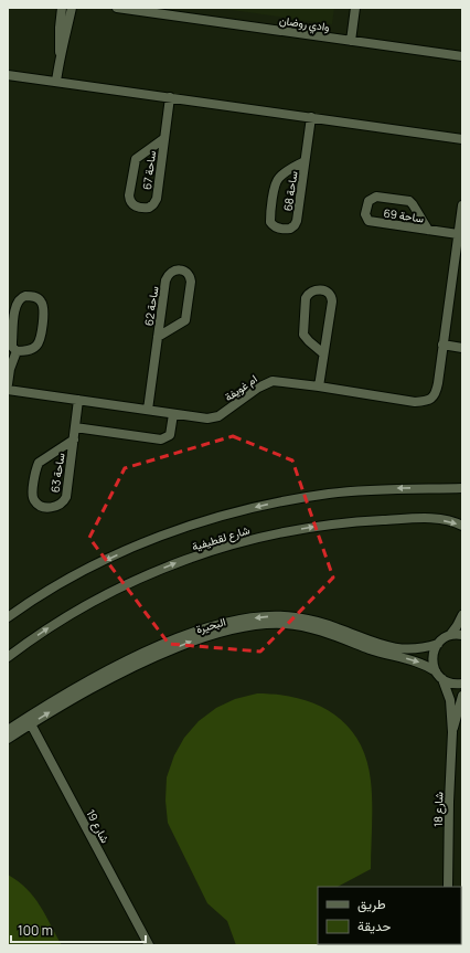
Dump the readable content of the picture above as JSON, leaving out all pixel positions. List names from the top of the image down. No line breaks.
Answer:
{"streets":{"street":["وادي روضان","ساحة 67","ساحة 68","ساحة 69","ساحة 62","ام غويفة","ساحة 63","شارع لقطيفية","البحيرة","شارع 18","شارع 19"]},"crossings":[["ساحة 69","ام غويفة"],["ساحة 62","ام غويفة"],["ام غويفة","ساحة 63"],["البحيرة","شارع 19"]],"legend":["طريق","حديقة"],"scale_bar":"100 m"}
